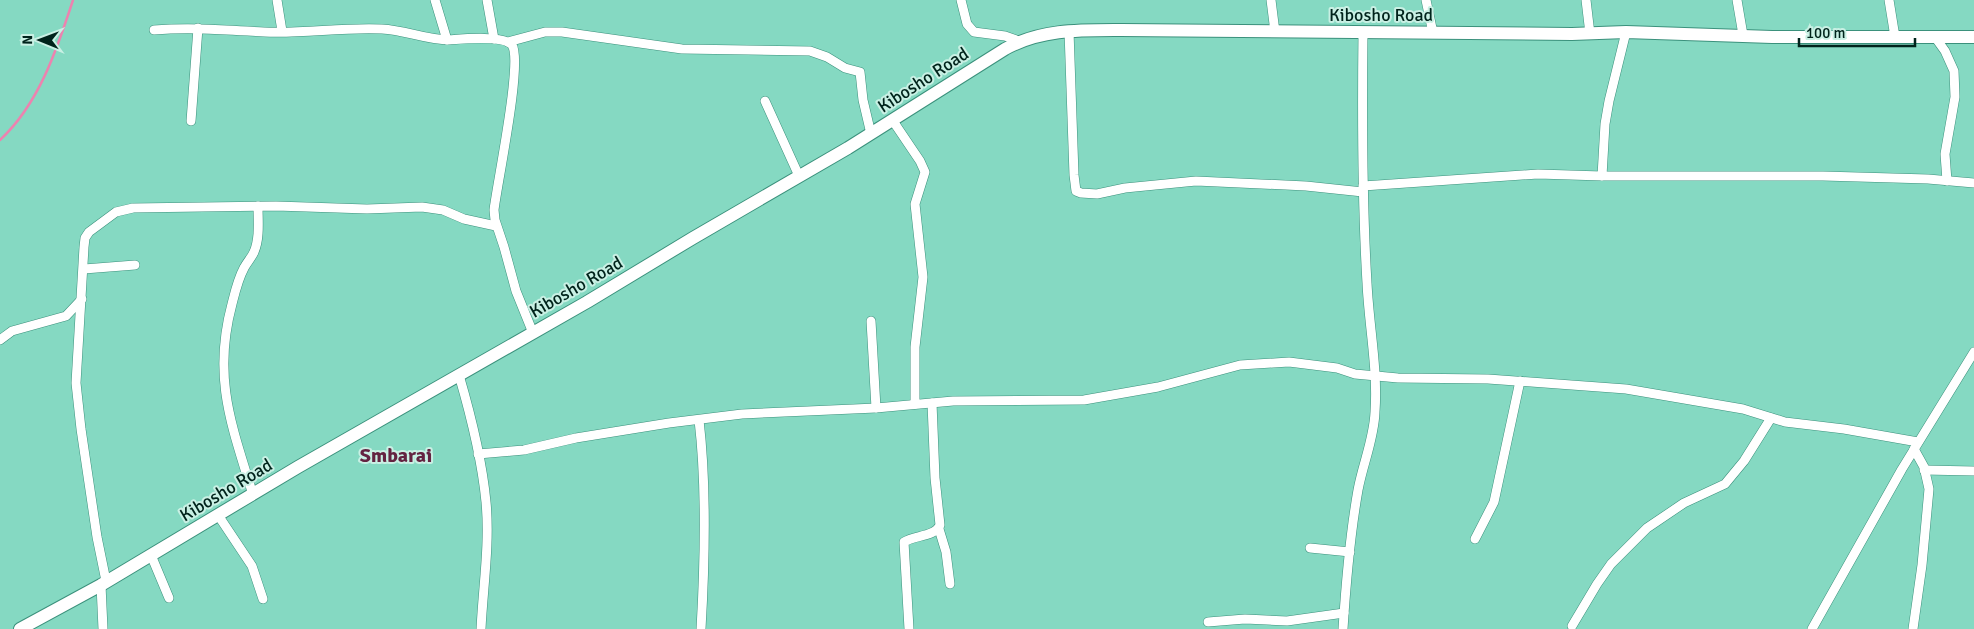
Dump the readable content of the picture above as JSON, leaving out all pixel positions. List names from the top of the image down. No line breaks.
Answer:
{"streets":{"street":["Kibosho Road"]},"districts":["Smbarai"],"scale_bar":"100 m","north":"left"}
